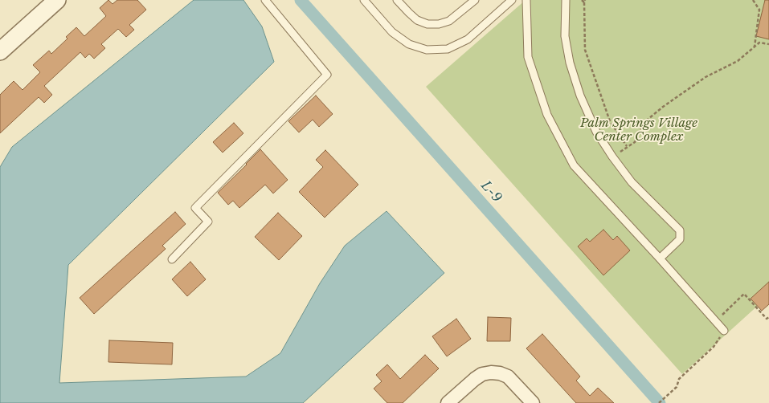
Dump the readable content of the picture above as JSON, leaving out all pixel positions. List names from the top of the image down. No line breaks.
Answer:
{"water":["L-9"],"parks":["Palm Springs Village Center Complex"]}
